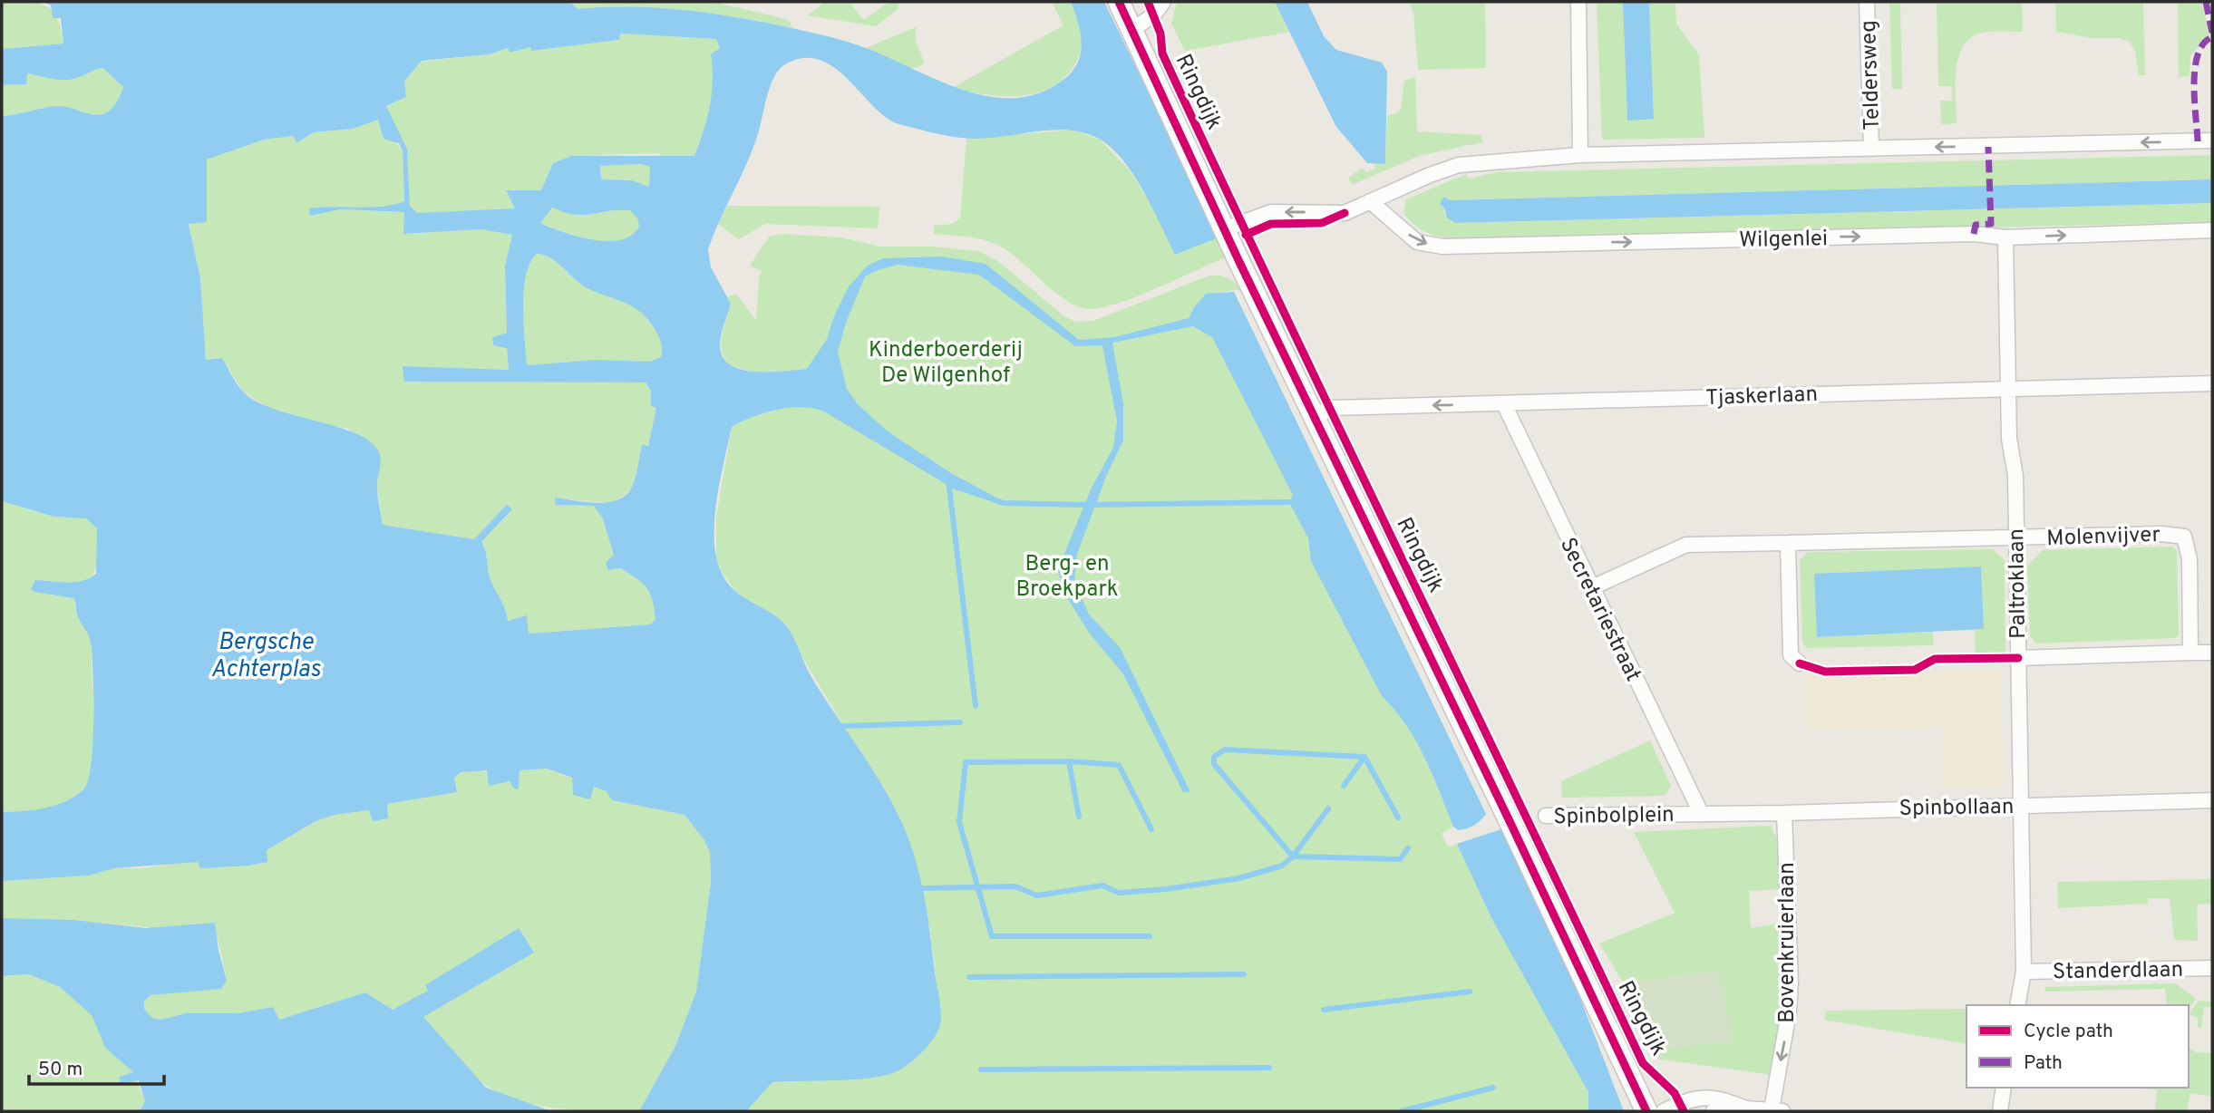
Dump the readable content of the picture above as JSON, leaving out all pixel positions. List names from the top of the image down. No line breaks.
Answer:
{"streets":{"street":["Teldersweg","Ringdijk","Wilgenlei","Tjaskerlaan","Molenvijver","Paltroklaan","Secretariestraat","Spinbollaan","Spinbolplein","Bovenkruierlaan","Standerdlaan"]},"crossings":[["Ringdijk","Tjaskerlaan"],["Wilgenlei","Paltroklaan"],["Tjaskerlaan","Paltroklaan"],["Tjaskerlaan","Secretariestraat"],["Molenvijver","Paltroklaan"],["Molenvijver","Secretariestraat"],["Paltroklaan","Spinbollaan"],["Paltroklaan","Standerdlaan"],["Secretariestraat","Spinbollaan"],["Secretariestraat","Spinbolplein"],["Spinbollaan","Spinbolplein"],["Spinbollaan","Bovenkruierlaan"]],"one_way":["Bovenkruierlaan"],"water":["Bergsche Achterplas"],"parks":["Kinderboerderij De Wilgenhof","Berg- en Broekpark"],"legend":["Cycle path","Path"],"scale_bar":"50 m"}
